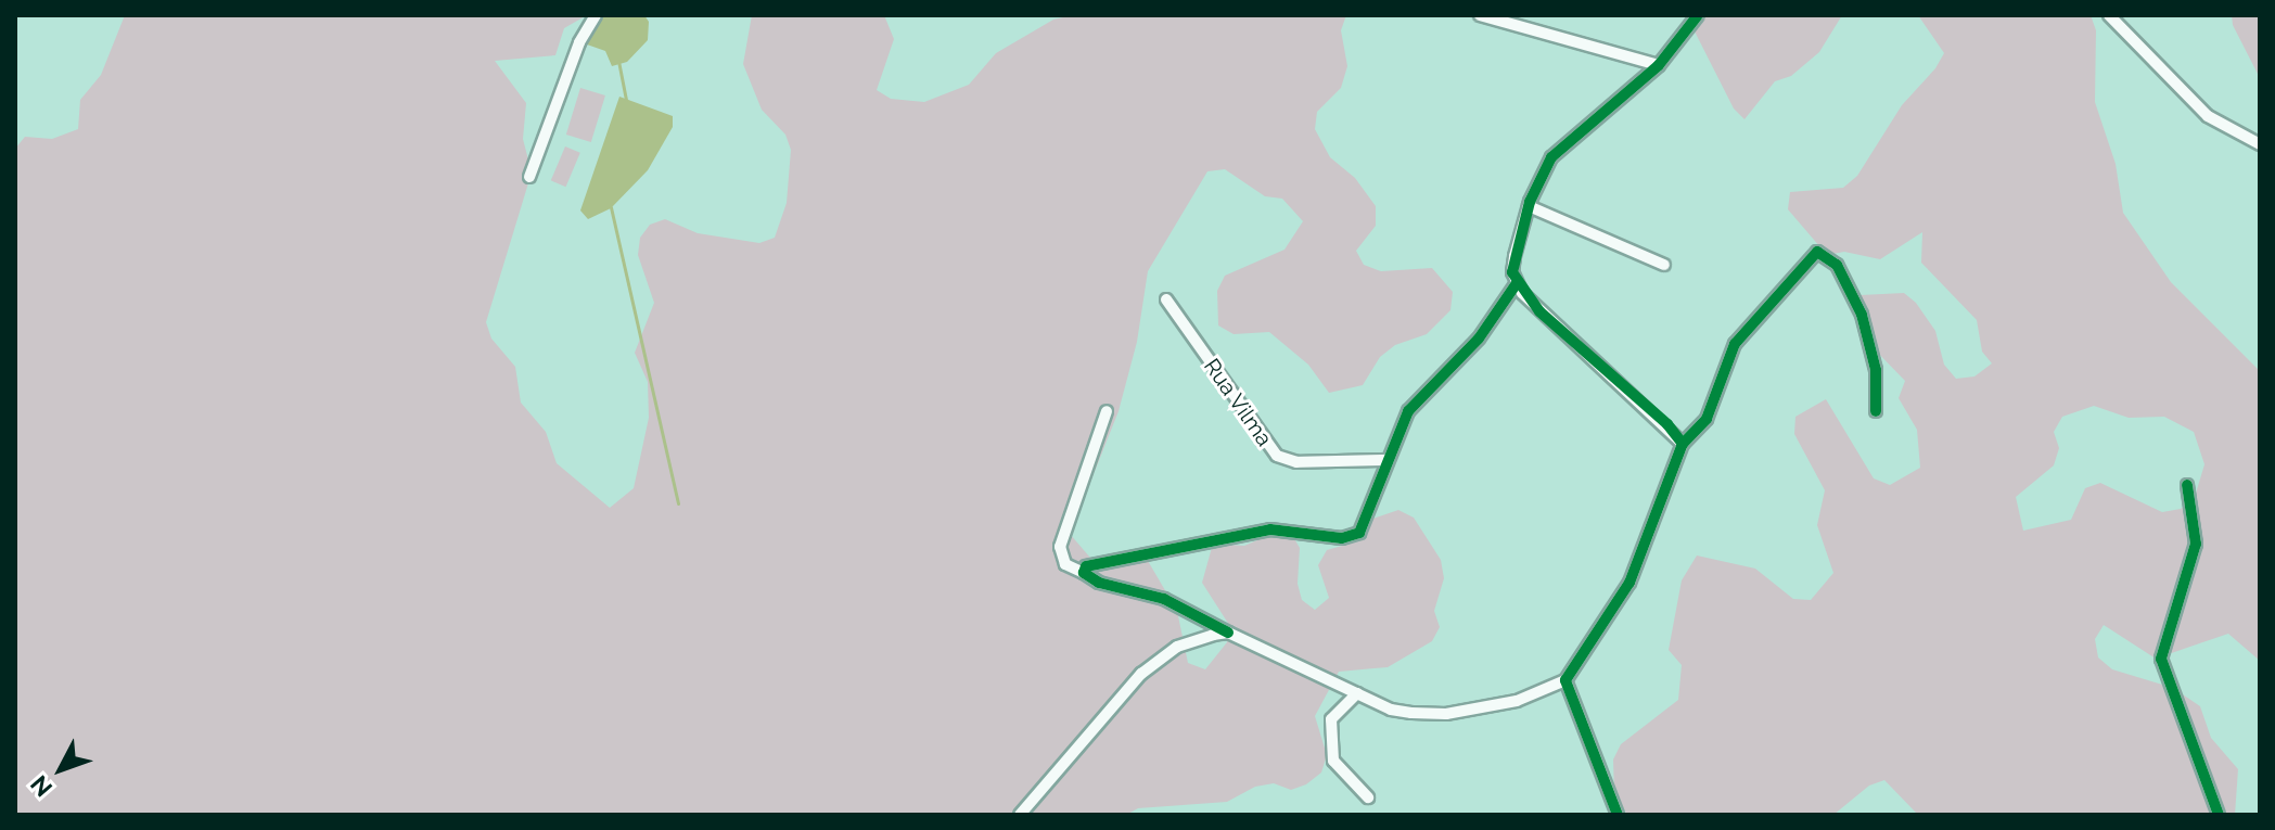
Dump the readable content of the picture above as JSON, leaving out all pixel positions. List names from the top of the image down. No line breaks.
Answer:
{"streets":{"street":["Rua Vilma"]},"north":"bottom left"}
